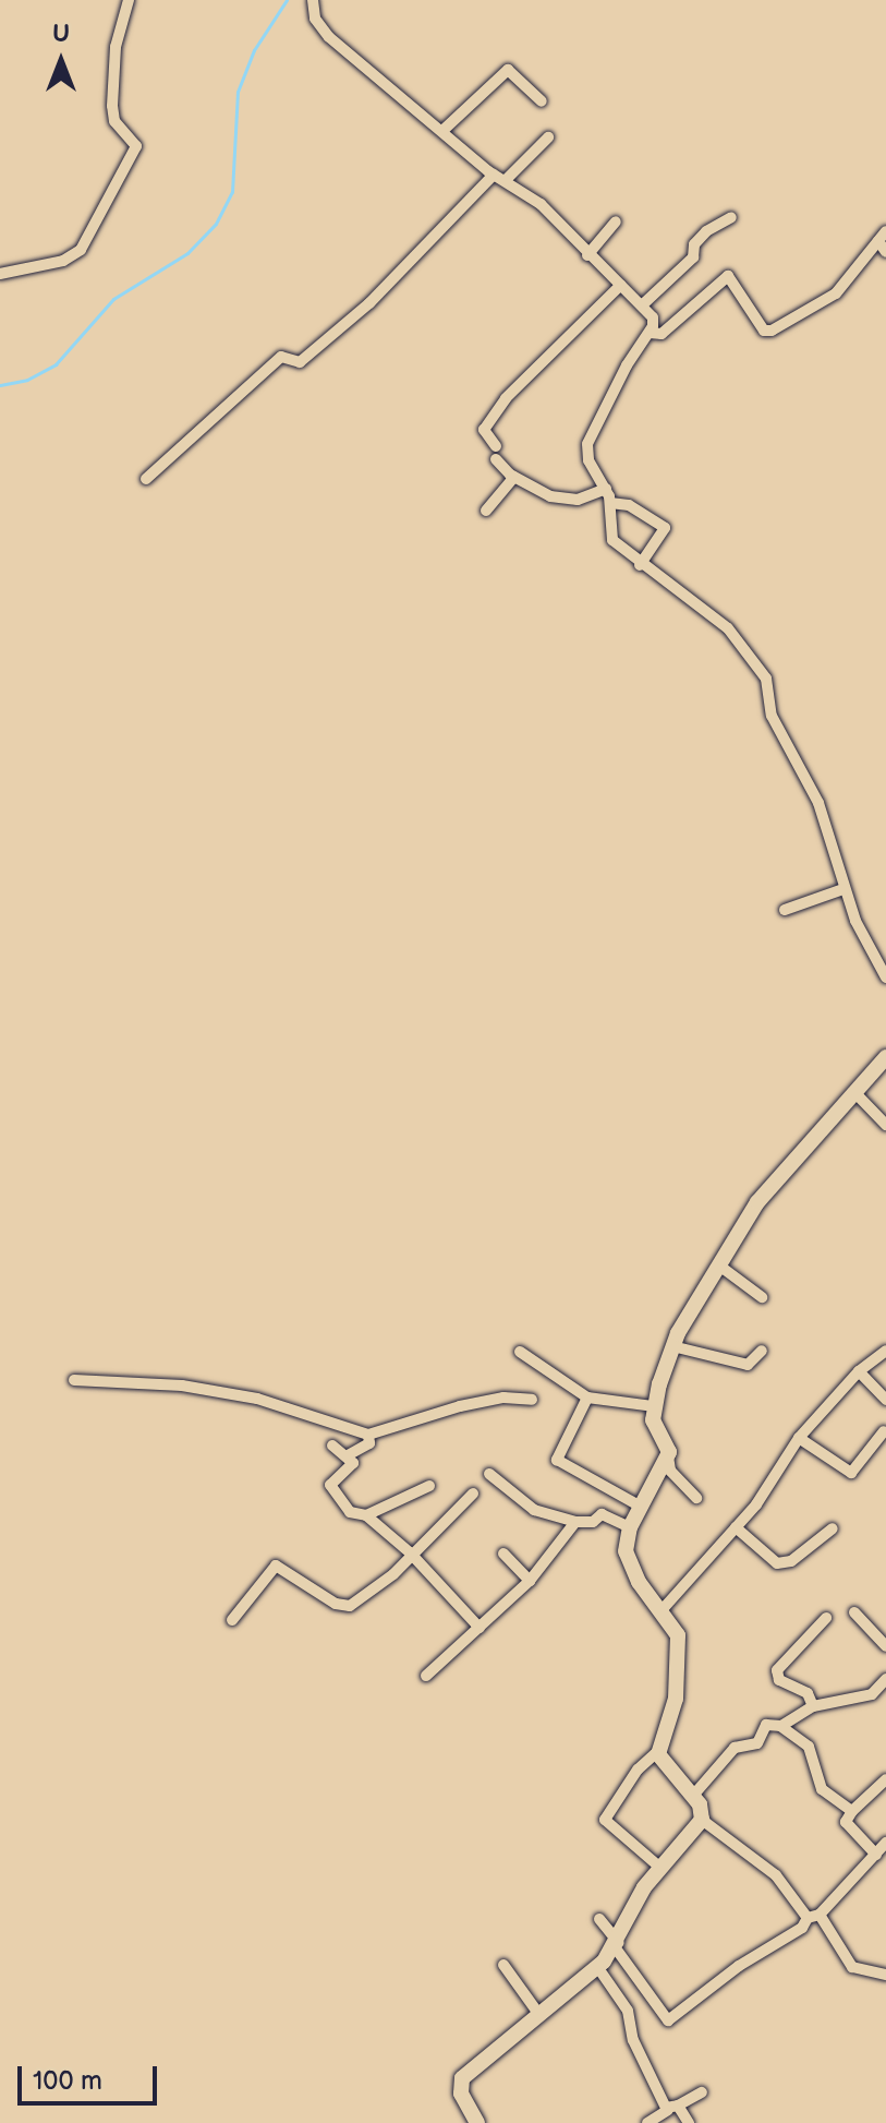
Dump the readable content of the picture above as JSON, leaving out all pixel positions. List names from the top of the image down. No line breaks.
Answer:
{"scale_bar":"100 m","north":"top"}
